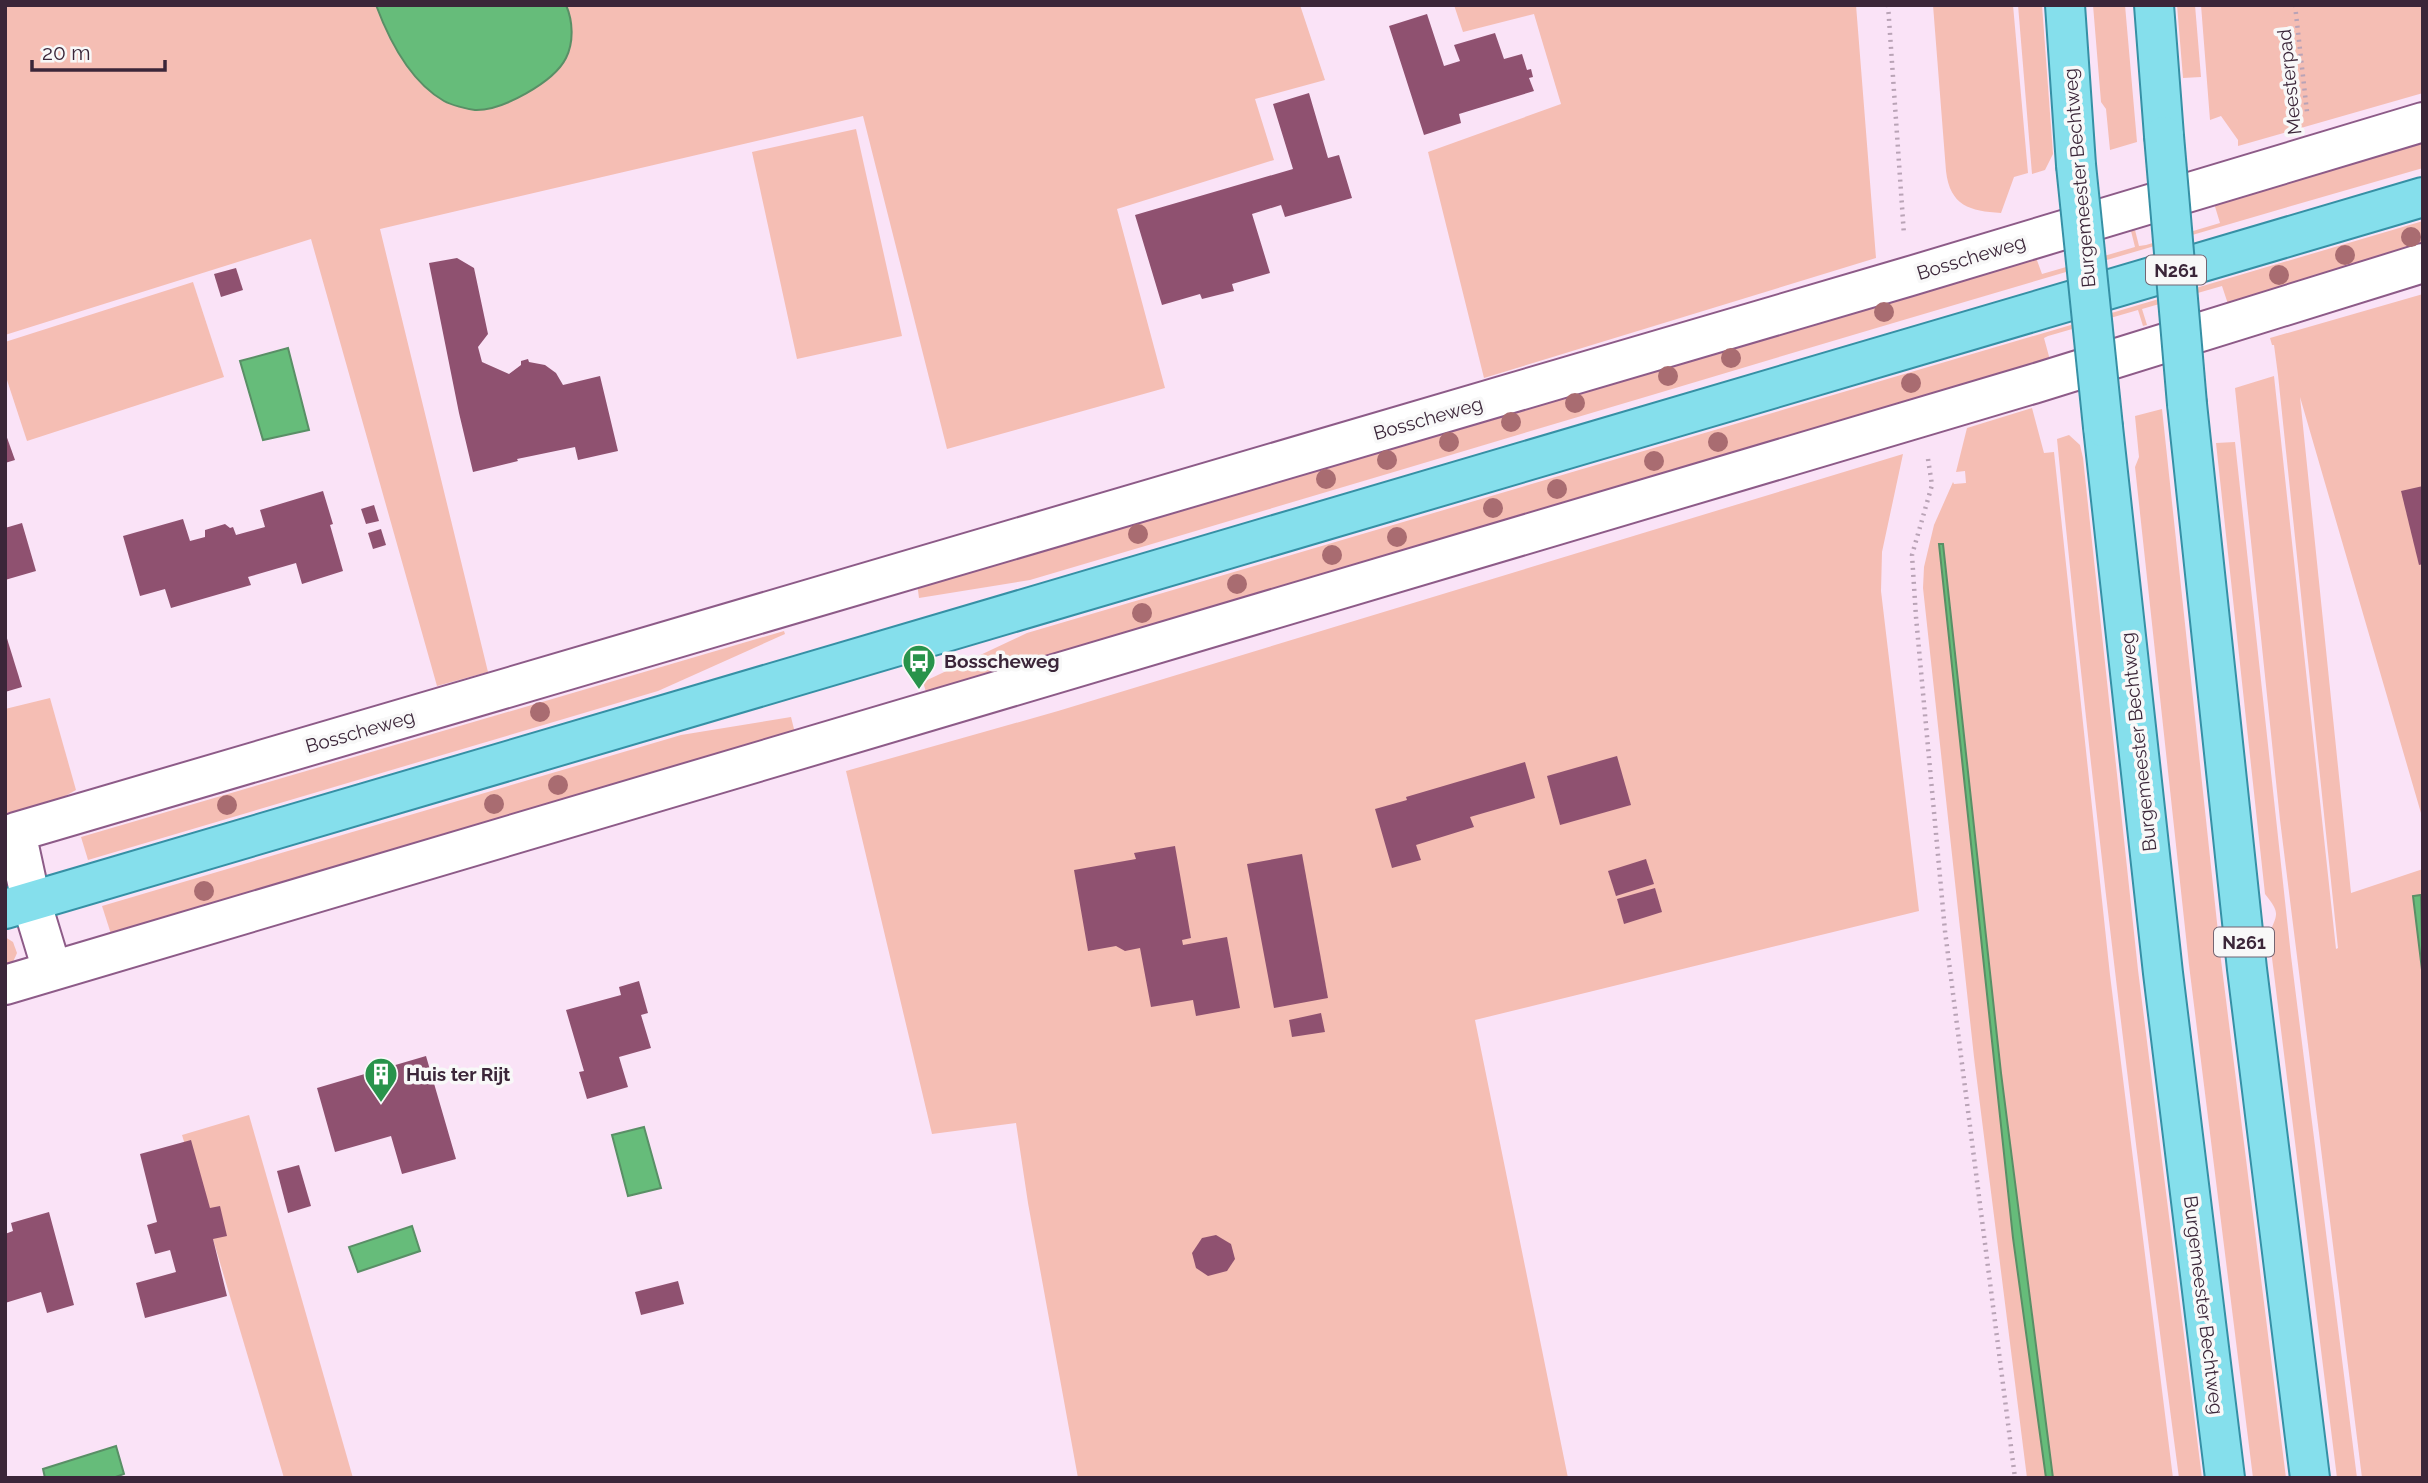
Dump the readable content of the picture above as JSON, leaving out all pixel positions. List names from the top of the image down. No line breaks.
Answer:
{"streets":{"main road":["Burgemeester Bechtweg","N261"],"street":["Bosscheweg"],"path":["Meesterpad"]},"crossings":[["Meesterpad","Bosscheweg"]],"places":{"bus stop":["Bosscheweg"],"building":["Huis ter Rijt"]},"scale_bar":"20 m"}
